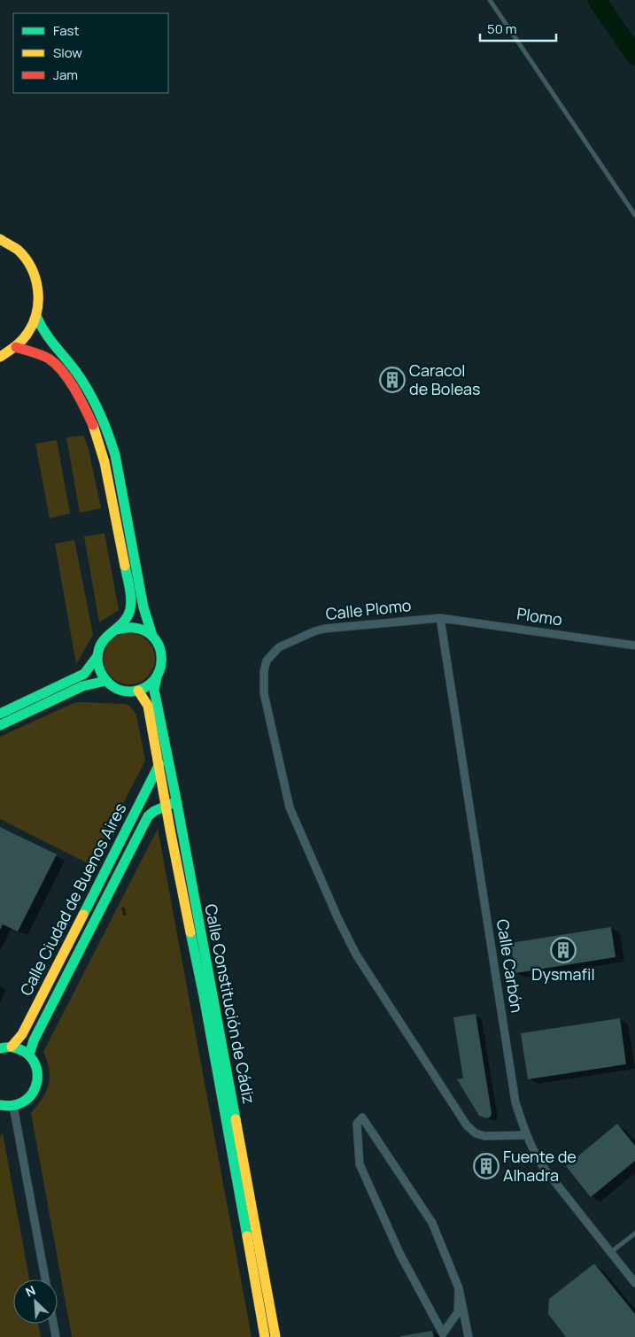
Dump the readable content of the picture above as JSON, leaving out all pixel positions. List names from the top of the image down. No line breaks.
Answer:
{"streets":{"street":["Calle Plomo","Plomo","Calle Ciudad de Buenos Aires","Calle Carbón","Calle Constitución de Cádiz"]},"crossings":[["Calle Plomo","Plomo"],["Calle Plomo","Calle Carbón"],["Plomo","Calle Carbón"],["Calle Ciudad de Buenos Aires","Calle Constitución de Cádiz"]],"places":{"building":["Caracol de Boleas","Dysmafil","Fuente de Alhadra"]},"legend":["Fast","Slow","Jam"],"scale_bar":"50 m","north":"top left"}
